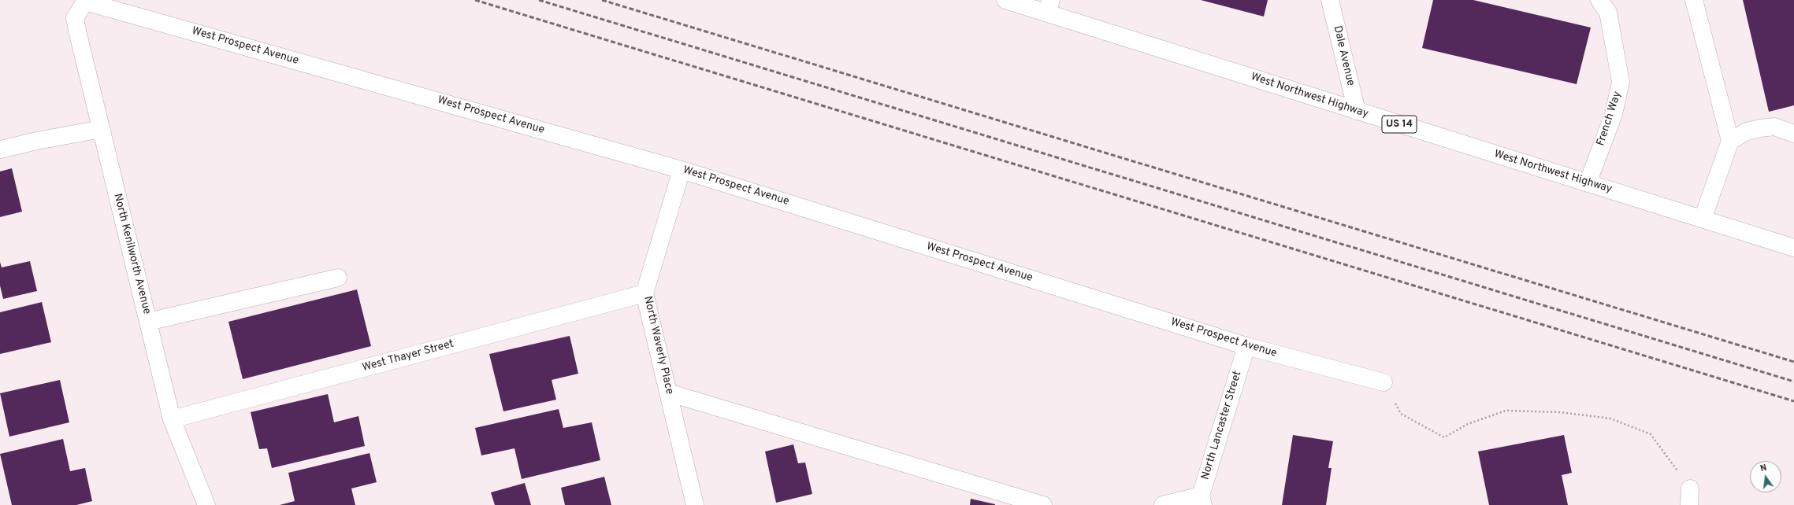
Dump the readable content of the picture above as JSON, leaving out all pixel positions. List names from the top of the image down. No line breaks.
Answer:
{"streets":{"street":["West Prospect Avenue","Dale Avenue","West Northwest Highway","French Way","US 14","North Kenilworth Avenue","North Waverly Place","West Thayer Street","North Lancaster Street"]},"crossings":[["West Prospect Avenue","North Kenilworth Avenue"],["West Prospect Avenue","North Waverly Place"],["West Prospect Avenue","North Lancaster Street"],["Dale Avenue","West Northwest Highway"],["West Northwest Highway","French Way"],["North Kenilworth Avenue","West Thayer Street"],["North Waverly Place","West Thayer Street"]],"north":"top"}
